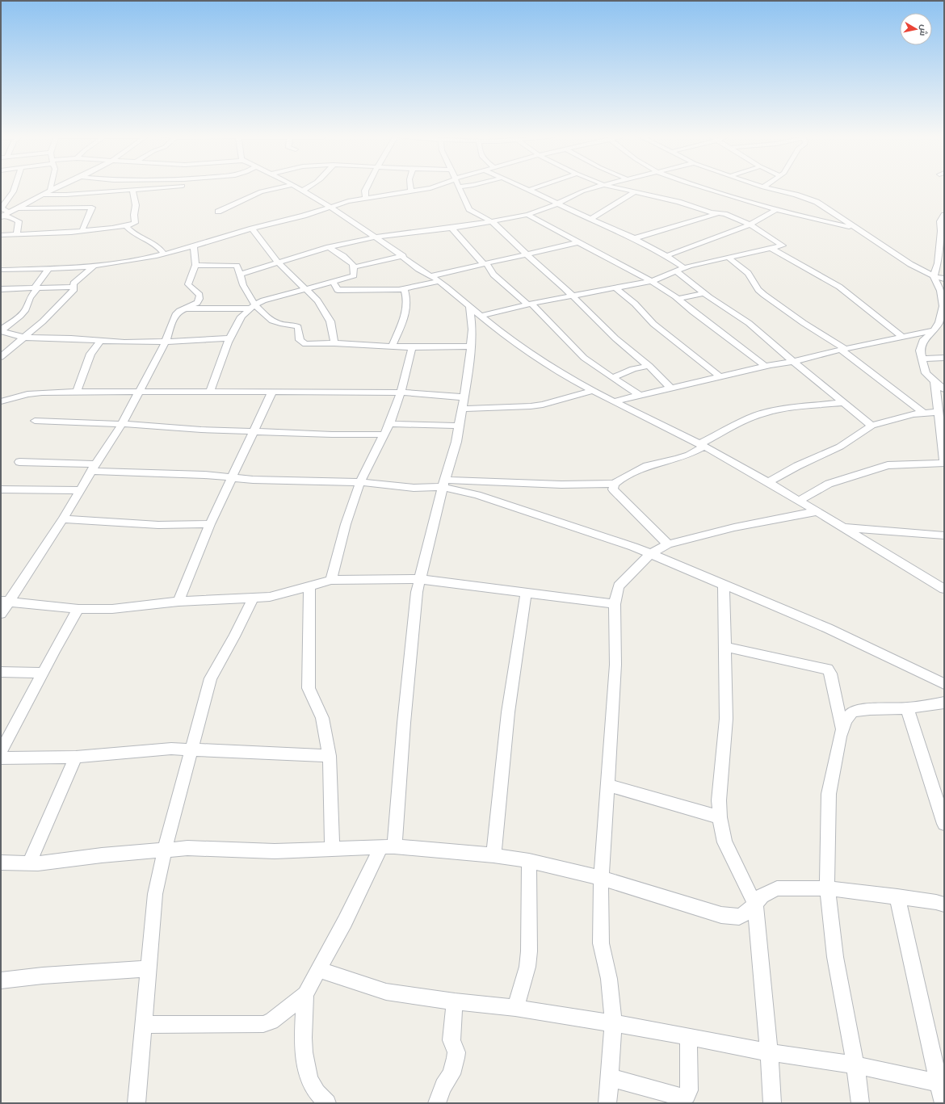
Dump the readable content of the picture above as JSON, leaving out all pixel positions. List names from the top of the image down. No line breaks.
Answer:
{"north":"right"}
